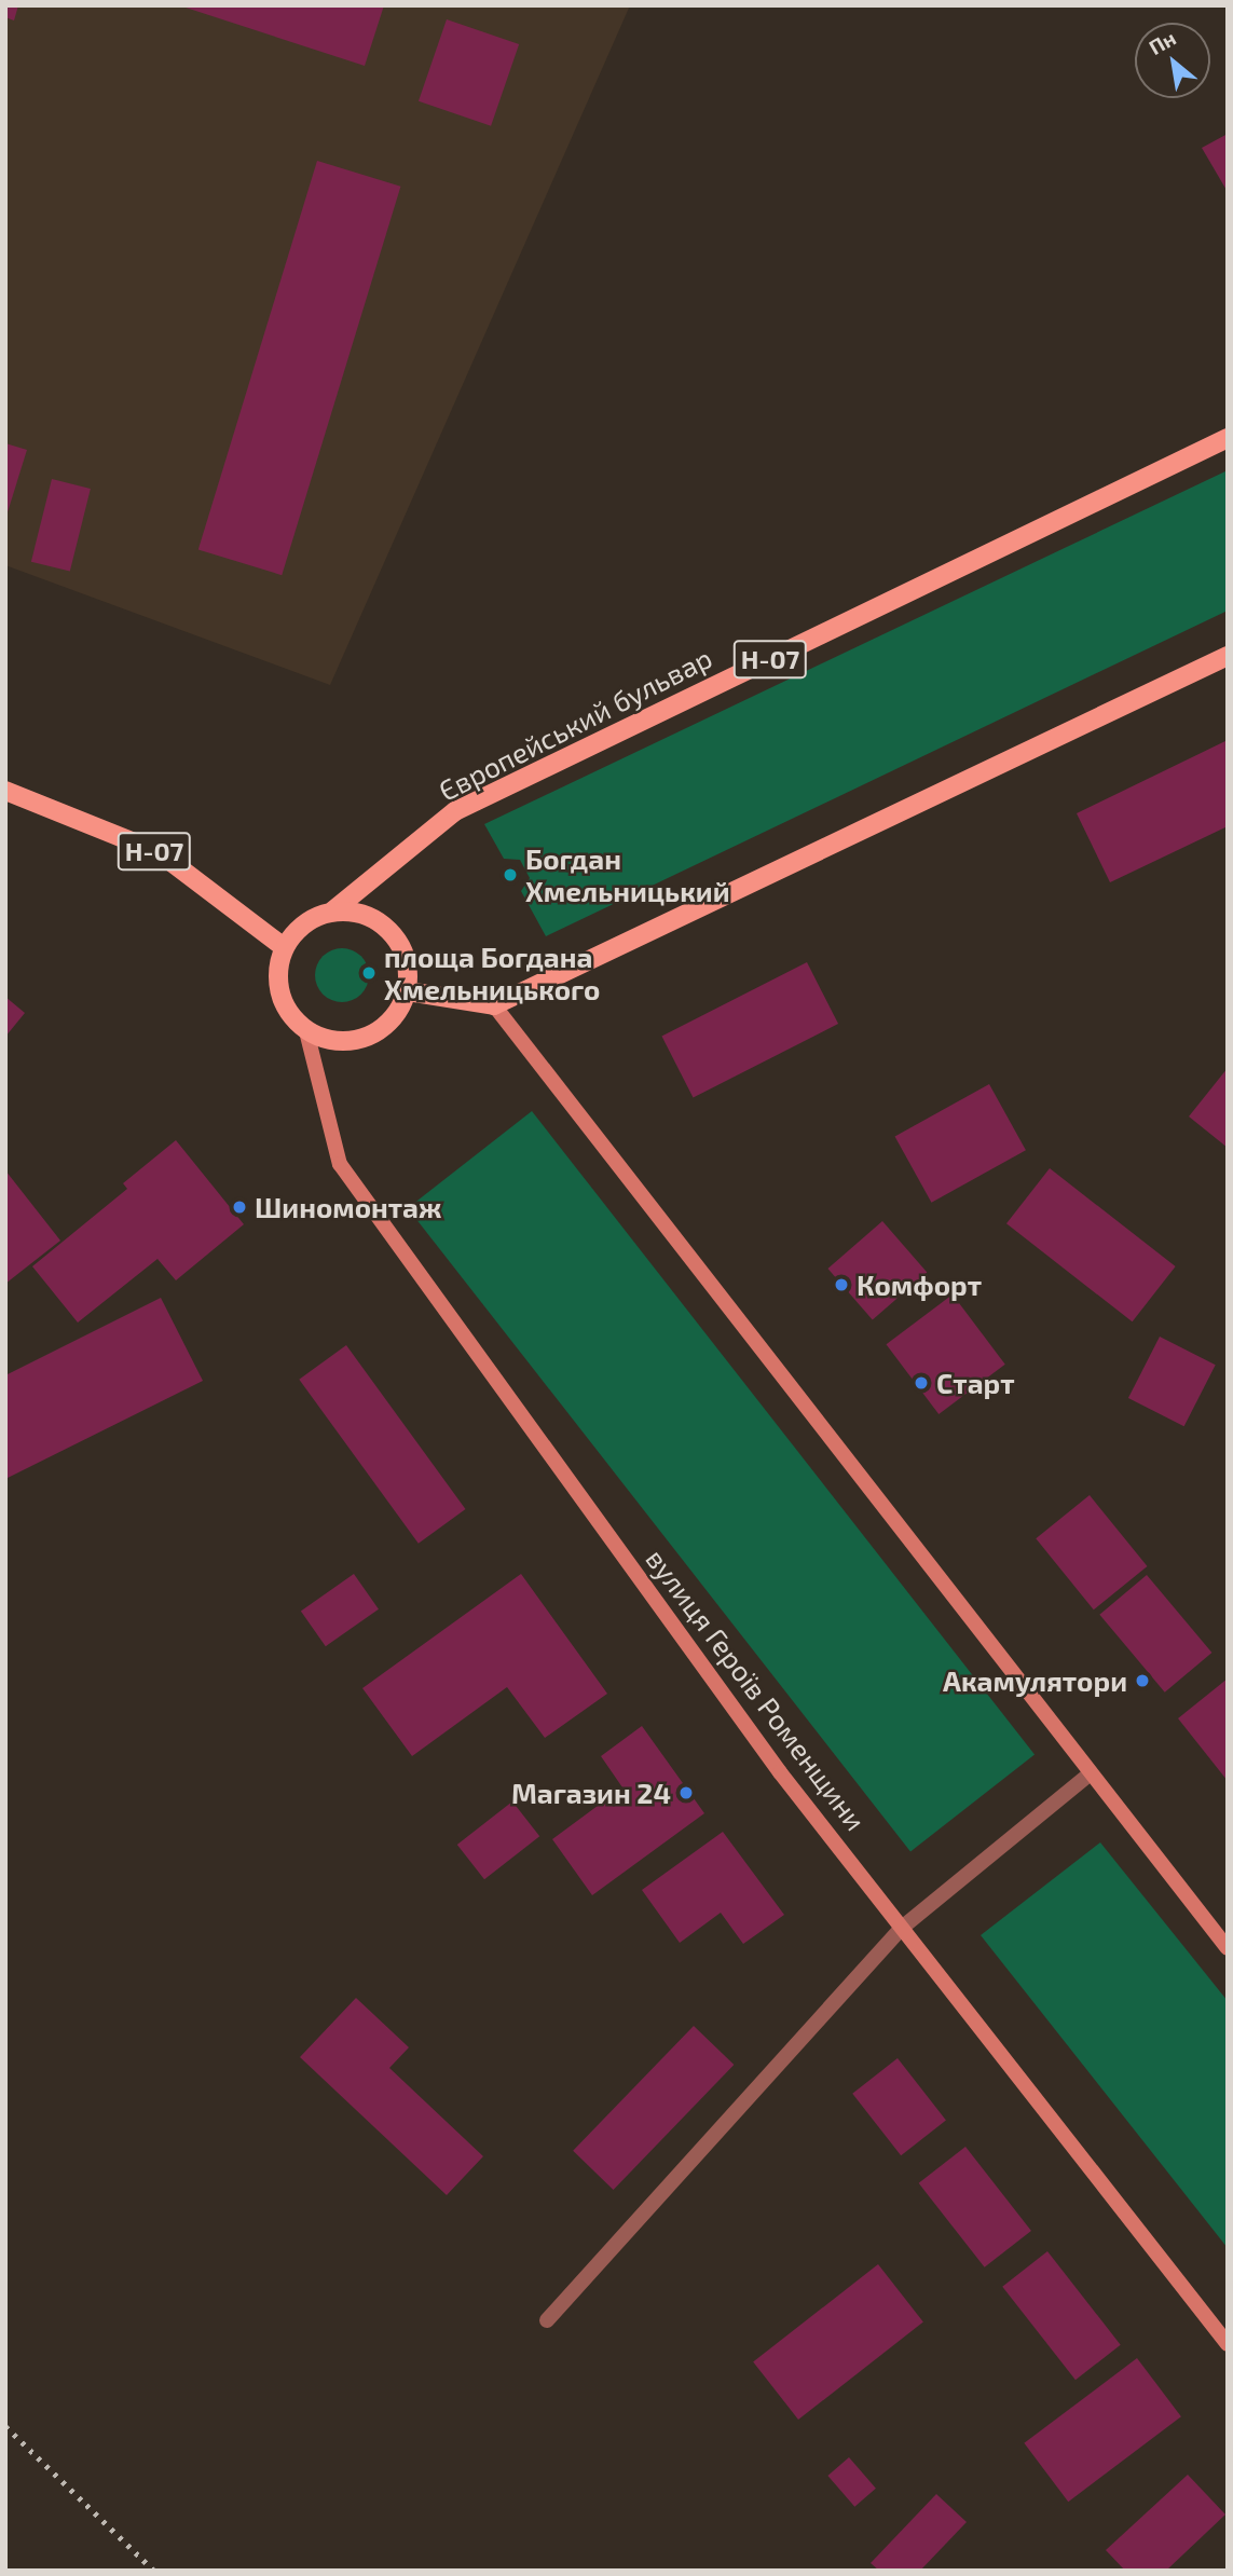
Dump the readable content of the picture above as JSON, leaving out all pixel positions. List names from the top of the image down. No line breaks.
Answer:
{"streets":{"main road":["Н-07","Європейський бульвар"],"street":["вулиця Героїв Роменщини"]},"crossings":[["Н-07","Європейський бульвар"],["Н-07","вулиця Героїв Роменщини"],["Європейський бульвар","вулиця Героїв Роменщини"]],"places":["Богдан Хмельницький","площа Богдана Хмельницького","Шиномонтаж","Комфорт","Старт","Акамулятори","Магазин 24"],"north":"top left"}
